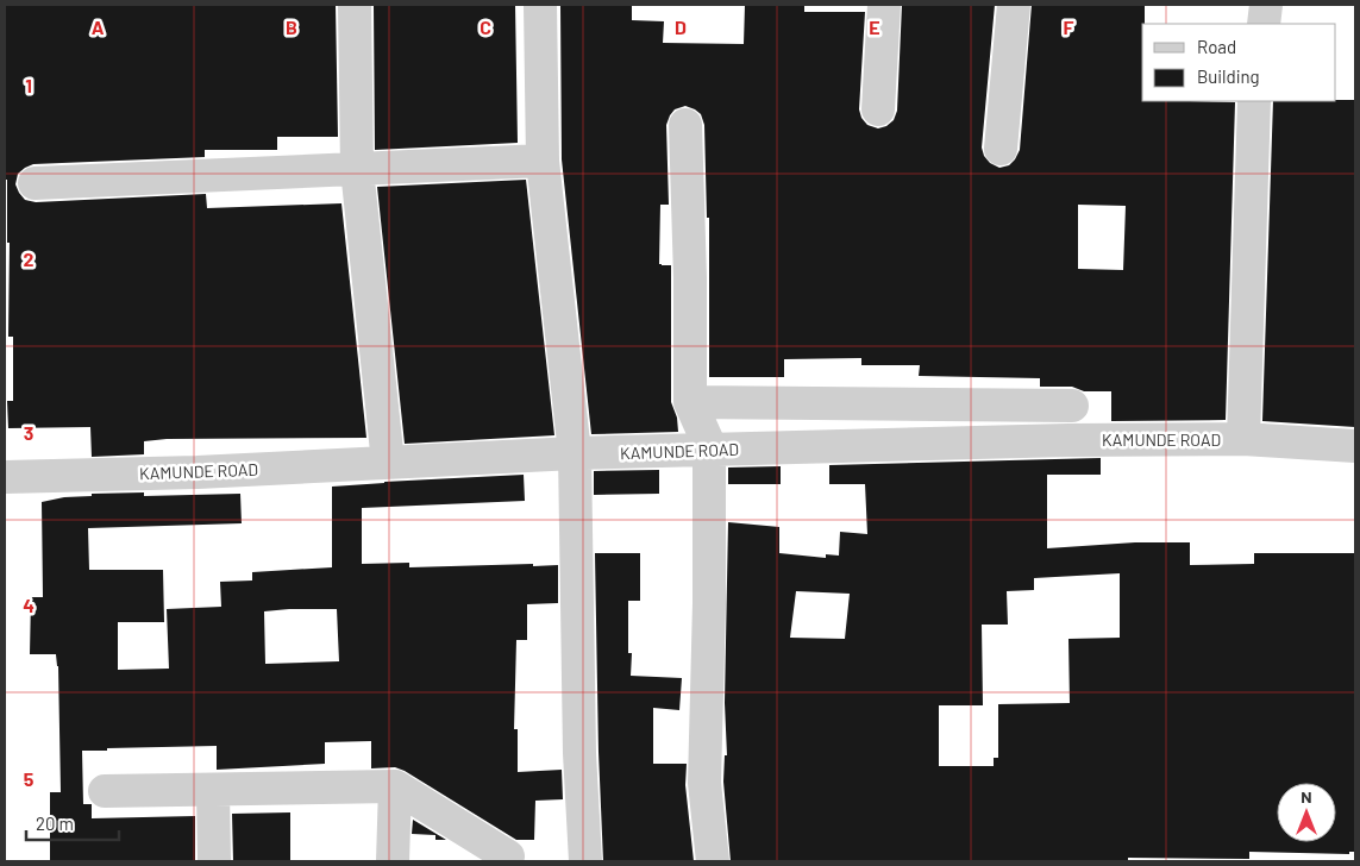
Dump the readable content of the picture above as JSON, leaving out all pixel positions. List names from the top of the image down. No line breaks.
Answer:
{"streets":{"street":["KAMUNDE ROAD"]},"legend":["Road","Building"],"scale_bar":"20 m","north":"top","grid":{"columns":["A","B","C","D","E","F"],"rows":["1","2","3","4","5"]}}
